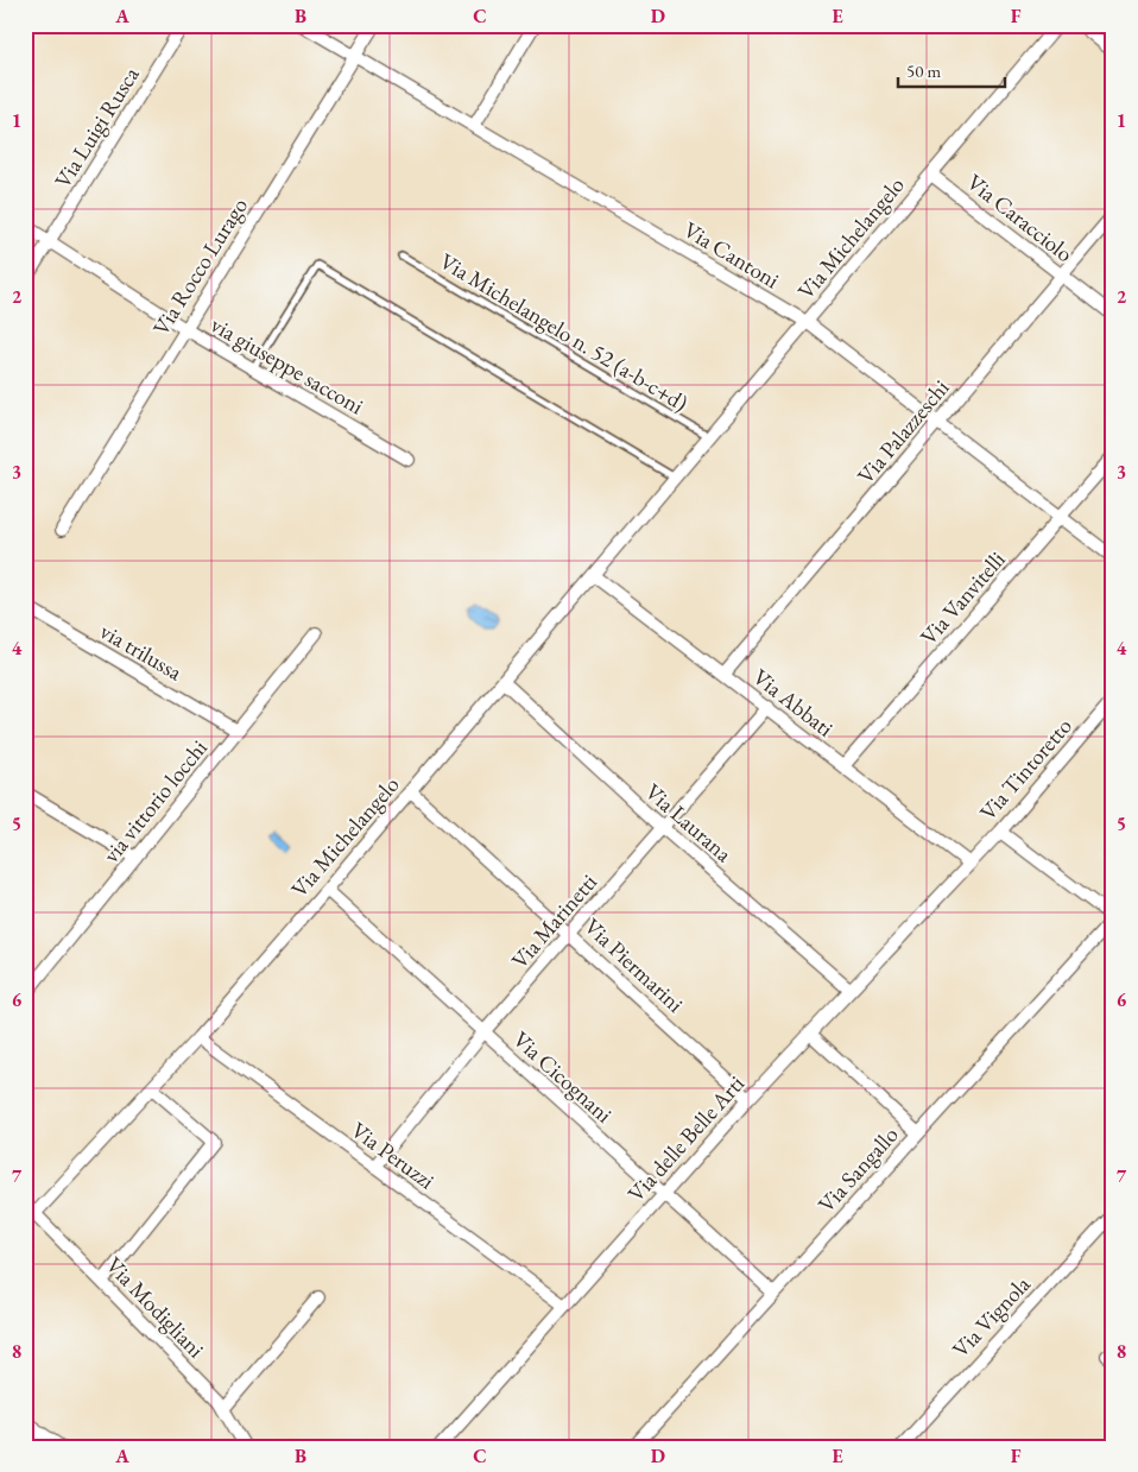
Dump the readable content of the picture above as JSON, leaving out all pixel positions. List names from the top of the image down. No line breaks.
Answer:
{"streets":{"street":["Via Luigi Rusca","Via Caracciolo","Via Michelangelo","Via Cantoni","Via Rocco Lurago","via giuseppe sacconi","Via Palazzeschi","Via Vanvitelli","via trilussa","Via Abbati","Via Tintoretto","via vittorio locchi","Via Laurana","Via Marinetti","Via Piermarini","Via Cicognani","Via delle Belle Arti","Via Peruzzi","Via Sangallo","Via Modigliani","Via Vignola"],"lane":["Via Michelangelo n. 52 (a-b-c+d)"]},"crossings":[["Via Luigi Rusca","via giuseppe sacconi"],["Via Caracciolo","Via Michelangelo"],["Via Caracciolo","Via Palazzeschi"],["Via Michelangelo","Via Cantoni"],["Via Michelangelo","Via Michelangelo n. 52 (a-b-c+d)"],["Via Michelangelo","Via Abbati"],["Via Michelangelo","Via Laurana"],["Via Michelangelo","Via Piermarini"],["Via Michelangelo","Via Cicognani"],["Via Michelangelo","Via Peruzzi"],["Via Michelangelo","Via Modigliani"],["Via Cantoni","Via Rocco Lurago"],["Via Cantoni","Via Palazzeschi"],["Via Cantoni","Via Vanvitelli"],["Via Rocco Lurago","via giuseppe sacconi"],["Via Palazzeschi","Via Abbati"],["Via Vanvitelli","Via Abbati"],["via trilussa","via vittorio locchi"],["Via Abbati","Via Tintoretto"],["Via Abbati","Via Marinetti"],["Via Abbati","Via delle Belle Arti"],["Via Tintoretto","Via delle Belle Arti"],["Via Laurana","Via Marinetti"],["Via Laurana","Via delle Belle Arti"],["Via Marinetti","Via Piermarini"],["Via Marinetti","Via Cicognani"],["Via Marinetti","Via Peruzzi"],["Via Piermarini","Via delle Belle Arti"],["Via Cicognani","Via delle Belle Arti"],["Via Cicognani","Via Sangallo"],["Via delle Belle Arti","Via Peruzzi"]],"scale_bar":"50 m","grid":{"columns":["A","B","C","D","E","F"],"rows":["1","2","3","4","5","6","7","8"]}}
